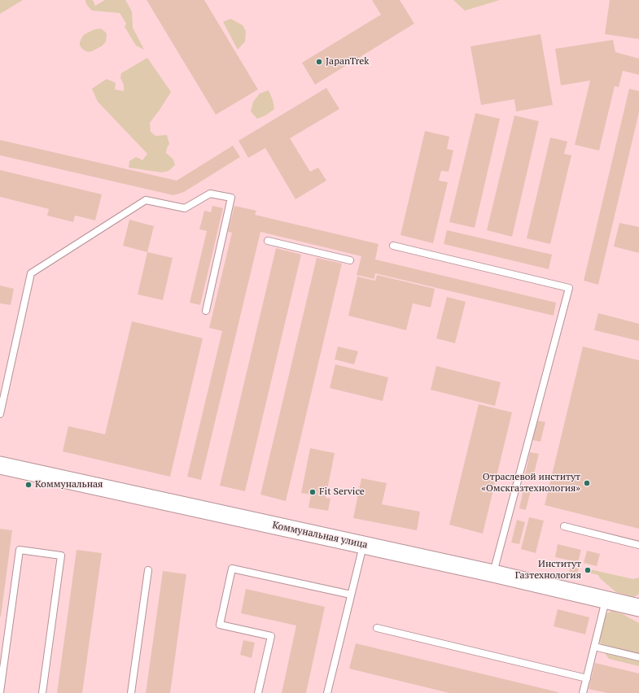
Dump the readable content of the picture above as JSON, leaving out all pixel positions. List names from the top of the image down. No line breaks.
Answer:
{"streets":{"street":["Коммунальная улица"]},"places":["JapanTrek","Отраслевой институт «Омскгазтехнология»","Коммунальная","Fit Service","Институт Газтехнология"]}
